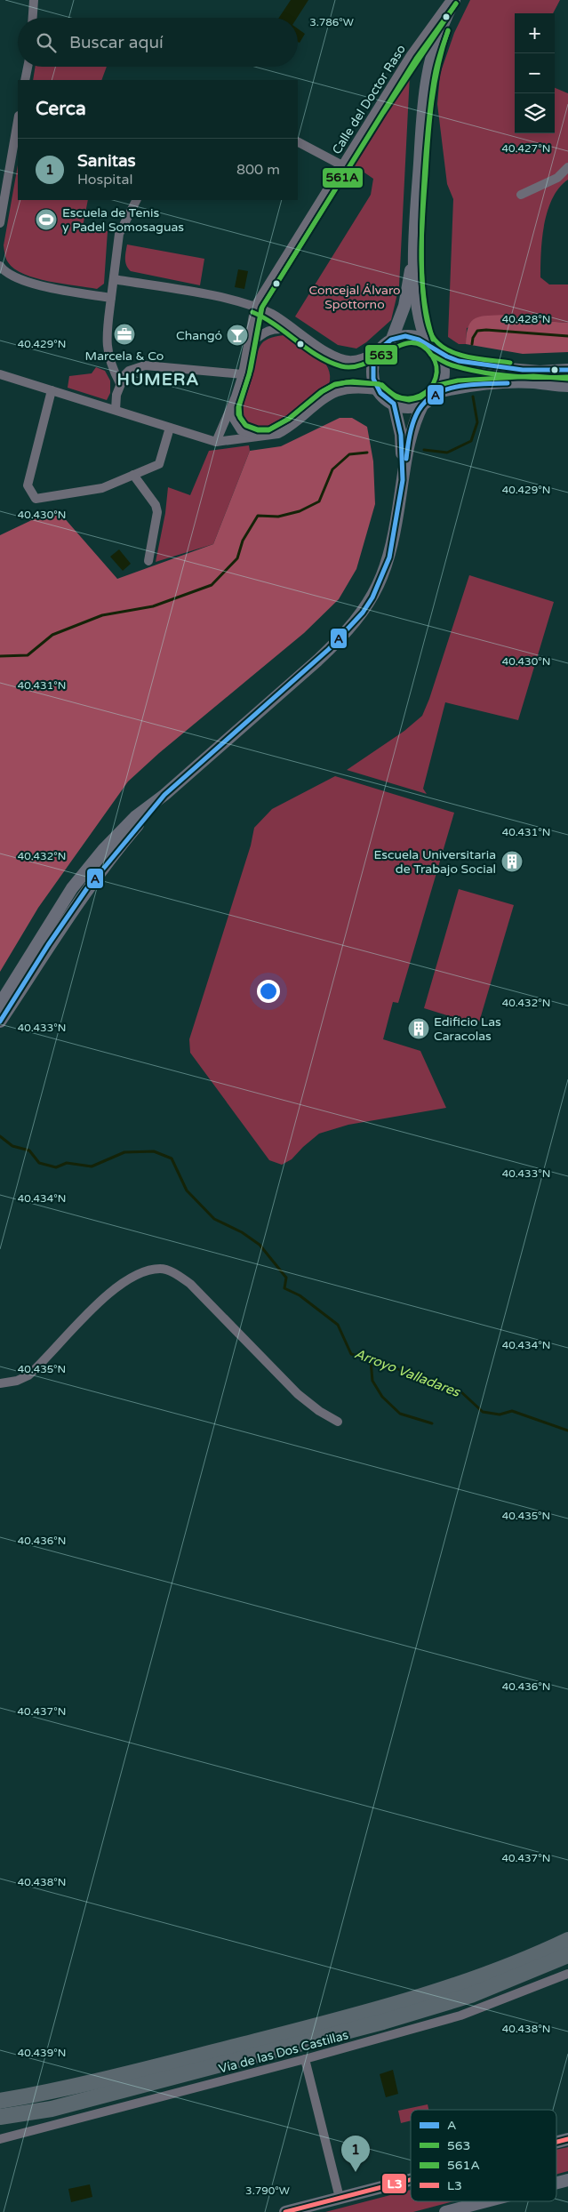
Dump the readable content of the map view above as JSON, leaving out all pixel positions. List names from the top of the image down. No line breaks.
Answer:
{"streets":{"street":["Calle del Doctor Raso","Vía de las Dos Castillas"]},"districts":["HÚMERA"],"water":["Arroyo Valladares"],"parks":["Concejal Álvaro Spottorno"],"places":{"sports":["Escuela de Tenis y Padel Somosaguas"],"office":["Marcela & Co"],"bar":["Changó"],"building":["Escuela Universitaria de Trabajo Social","Edificio Las Caracolas"]},"lines":["transit line 563","transit line 561A","transit line A","transit line L3"],"legend":["A","563","561A","L3"],"page":{"map_buttons":["+","−"],"search":"Buscar aquí","heading":"Cerca","list":[{"mark":"1","name":"Sanitas","note":"Hospital","value":"800 m"}],"pins":"1"},"coordinates":["3.786°W","40.427°N","40.428°N","40.429°N","40.430°N","40.431°N","40.432°N","40.433°N","40.434°N","40.435°N","40.436°N","40.437°N","40.438°N","40.439°N","3.790°W"]}
